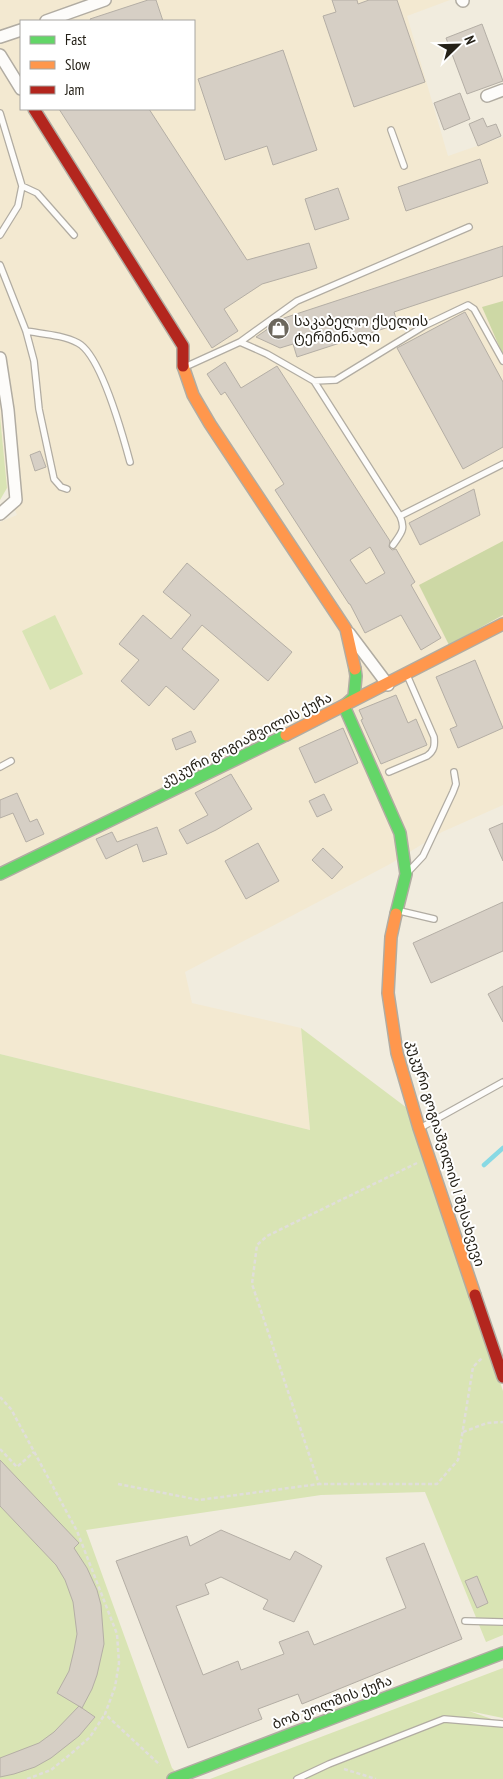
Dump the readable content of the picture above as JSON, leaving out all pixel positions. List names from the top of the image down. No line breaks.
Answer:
{"streets":{"street":["კუკური გოგიაშვილის ქუჩა","კუკური გოგიაშვილის I შესახვევი","ბობ უოლშის ქუჩა"]},"crossings":[["კუკური გოგიაშვილის ქუჩა","კუკური გოგიაშვილის I შესახვევი"]],"places":{"shop":["საკაბელო ქსელის ტერმინალი"]},"legend":["Fast","Slow","Jam"],"north":"top right"}
